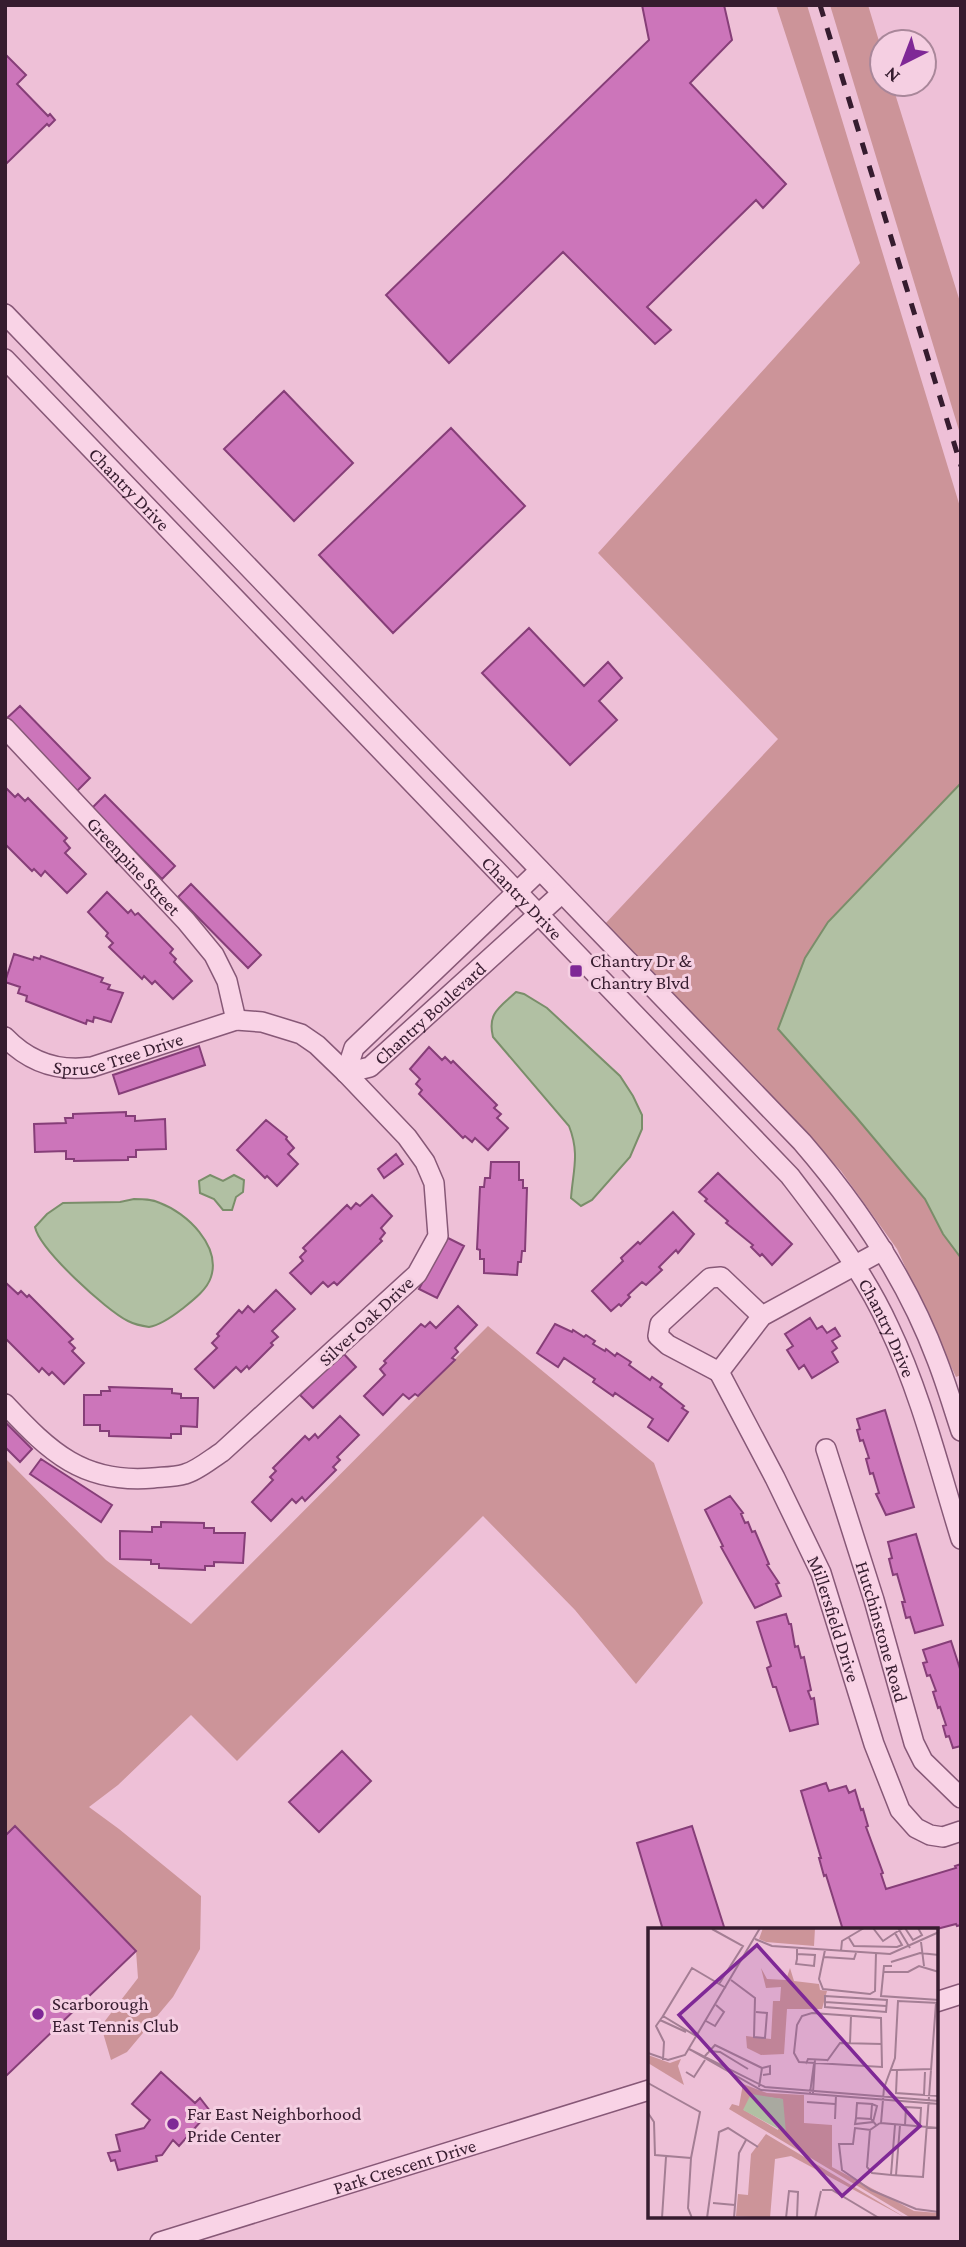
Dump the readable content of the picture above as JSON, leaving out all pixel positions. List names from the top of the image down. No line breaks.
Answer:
{"streets":{"street":["Chantry Drive","Greenpine Street","Chantry Boulevard","Spruce Tree Drive","Silver Oak Drive","Millersfield Drive","Hutchinstone Road","Park Crescent Drive"]},"crossings":[["Chantry Drive","Chantry Boulevard"],["Greenpine Street","Spruce Tree Drive"],["Greenpine Street","Silver Oak Drive"],["Chantry Boulevard","Silver Oak Drive"],["Spruce Tree Drive","Silver Oak Drive"]],"places":{"transit":["Chantry Dr & Chantry Blvd"],"other":["Scarborough East Tennis Club","Far East Neighborhood Pride Center"]},"north":"bottom left"}
